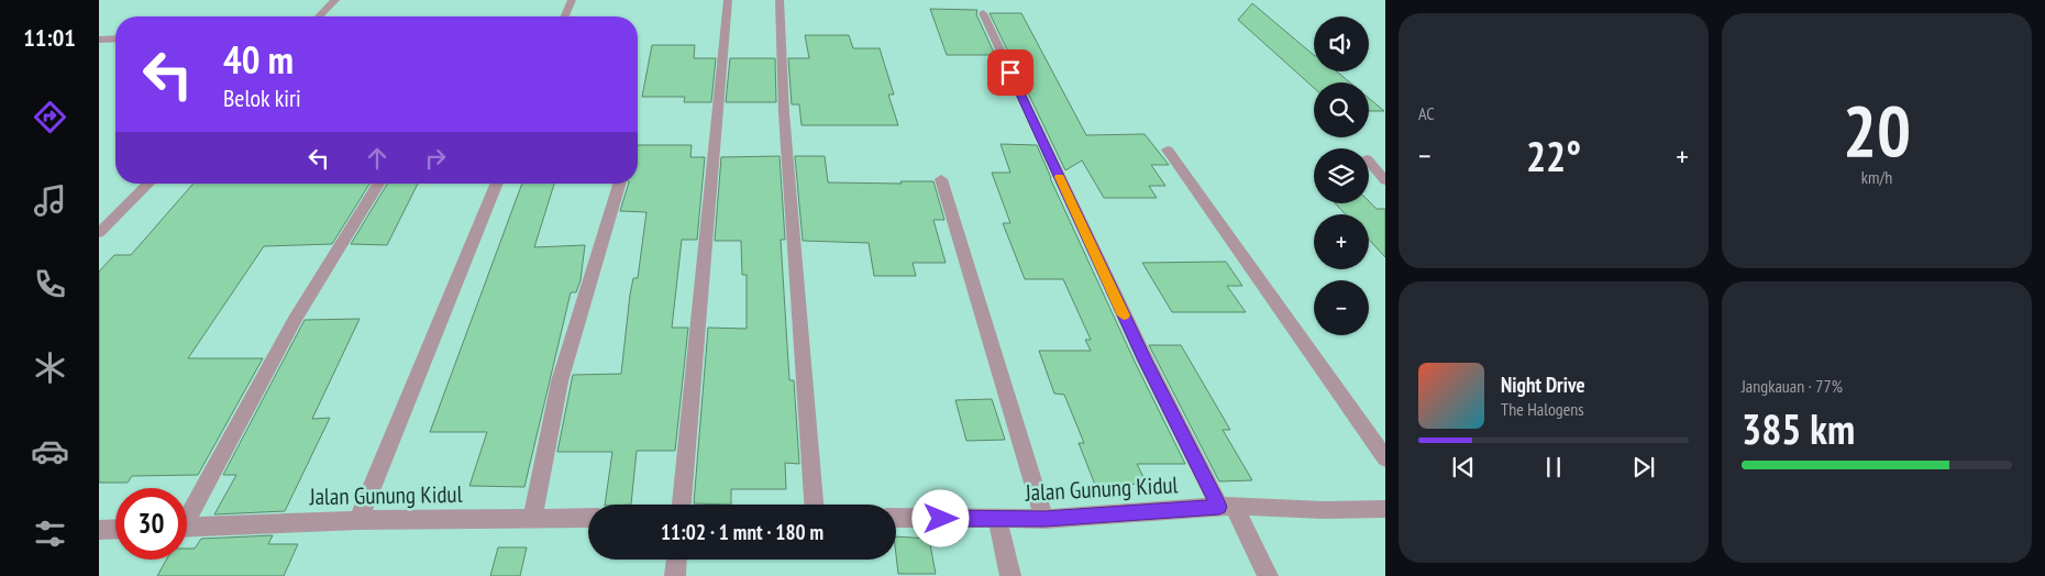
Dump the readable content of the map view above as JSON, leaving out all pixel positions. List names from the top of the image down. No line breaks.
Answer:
{"streets":{"street":["Jalan Gunung Kidul"]},"page":{"tabs":"11:01","tile":["AC",["20","km/h"],["Jangkauan · 77%","385 km"]],"map_buttons":["+","−"],"turn":["40 m","Belok kiri"],"heat":["−","22°","+"],"song":["Night Drive","The Halogens"],"limit":"30","trip":"11:02 · 1 mnt · 180 m"}}
